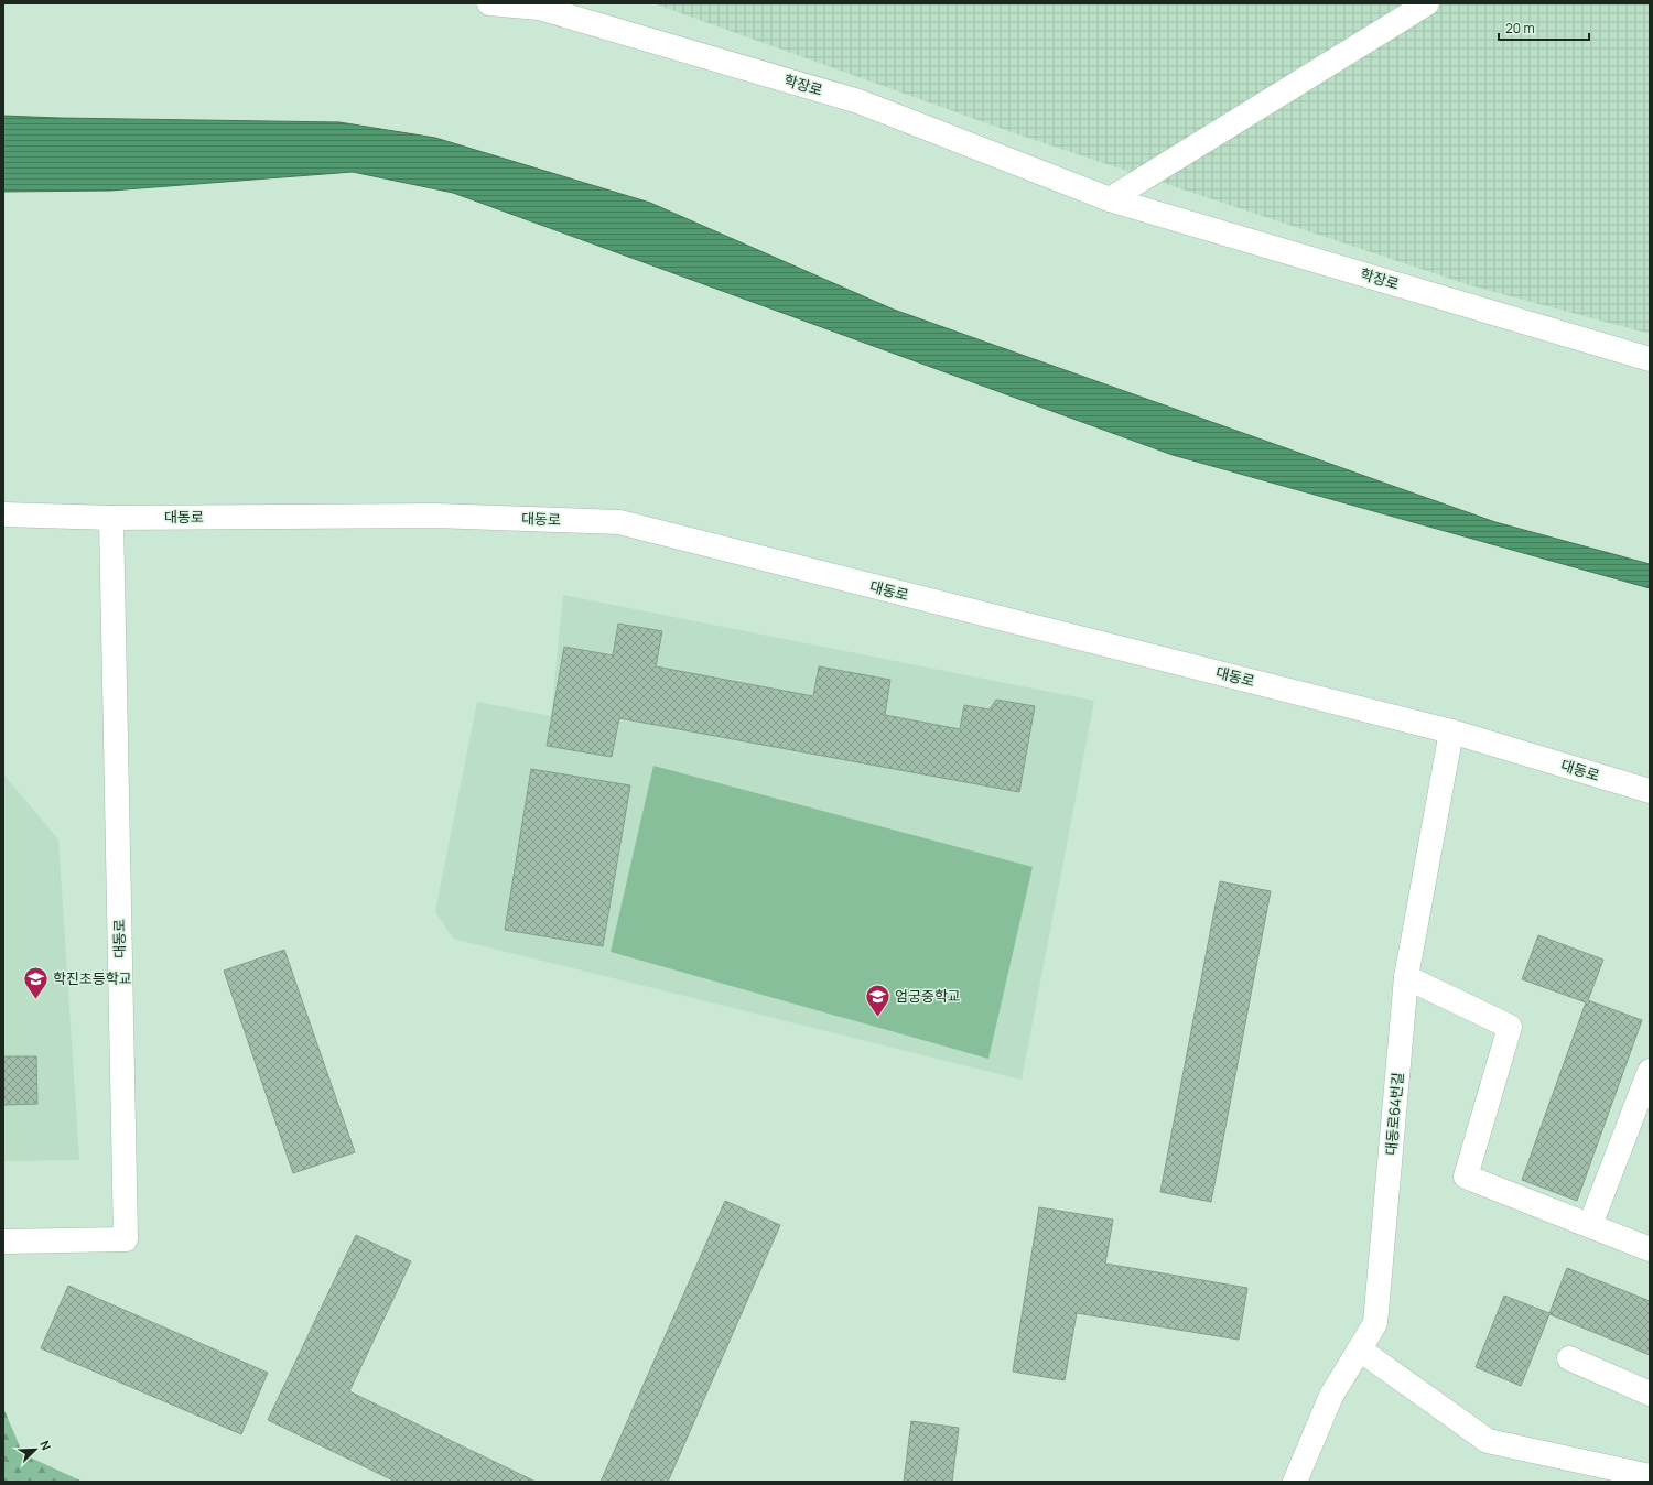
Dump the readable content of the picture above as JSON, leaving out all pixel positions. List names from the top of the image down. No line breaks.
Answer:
{"streets":{"main road":["학장로","대동로","대동로64번길"]},"crossings":[["대동로","대동로64번길"]],"places":{"school or university":["학진초등학교","엄궁중학교"]},"scale_bar":"20 m","north":"top right"}
